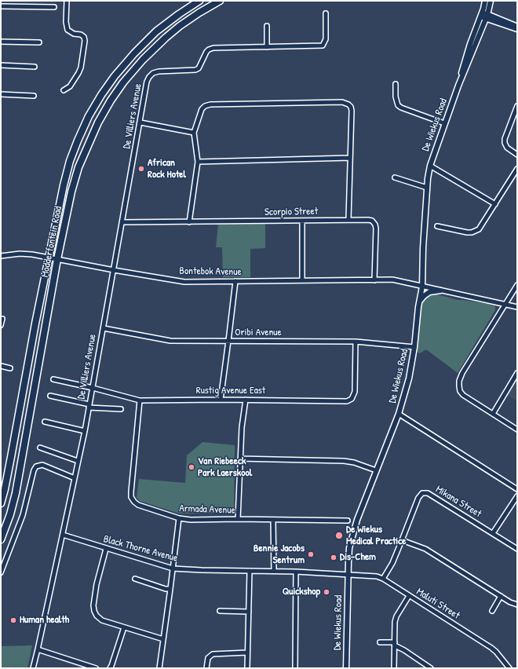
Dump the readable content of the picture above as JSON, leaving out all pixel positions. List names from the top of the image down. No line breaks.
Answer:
{"streets":{"main road":["Modderfontein Road"],"street":["De Villiers Avenue","De Wiekus Road","Scorpio Street","Bontebok Avenue","Oribi Avenue","Rustig Avenue East","Mikana Street","Armada Avenue","Black Thorne Avenue","Maluti Street"]},"crossings":[["De Villiers Avenue","Scorpio Street"],["De Villiers Avenue","Bontebok Avenue"],["De Villiers Avenue","Oribi Avenue"],["De Villiers Avenue","Rustig Avenue East"],["De Villiers Avenue","Black Thorne Avenue"],["De Wiekus Road","Bontebok Avenue"],["De Wiekus Road","Oribi Avenue"],["De Wiekus Road","Black Thorne Avenue"],["De Wiekus Road","Maluti Street"],["Scorpio Street","Bontebok Avenue"],["Modderfontein Road","Bontebok Avenue"],["Oribi Avenue","Rustig Avenue East"],["Rustig Avenue East","Armada Avenue"],["Mikana Street","Maluti Street"],["Black Thorne Avenue","Maluti Street"]],"places":["African Rock Hotel","Van Riebeeck Park Laerskool","De Wiekus Medical Practice","Bennie Jacobs Sentrum","Dis-Chem","Quickshop","Human health"]}
